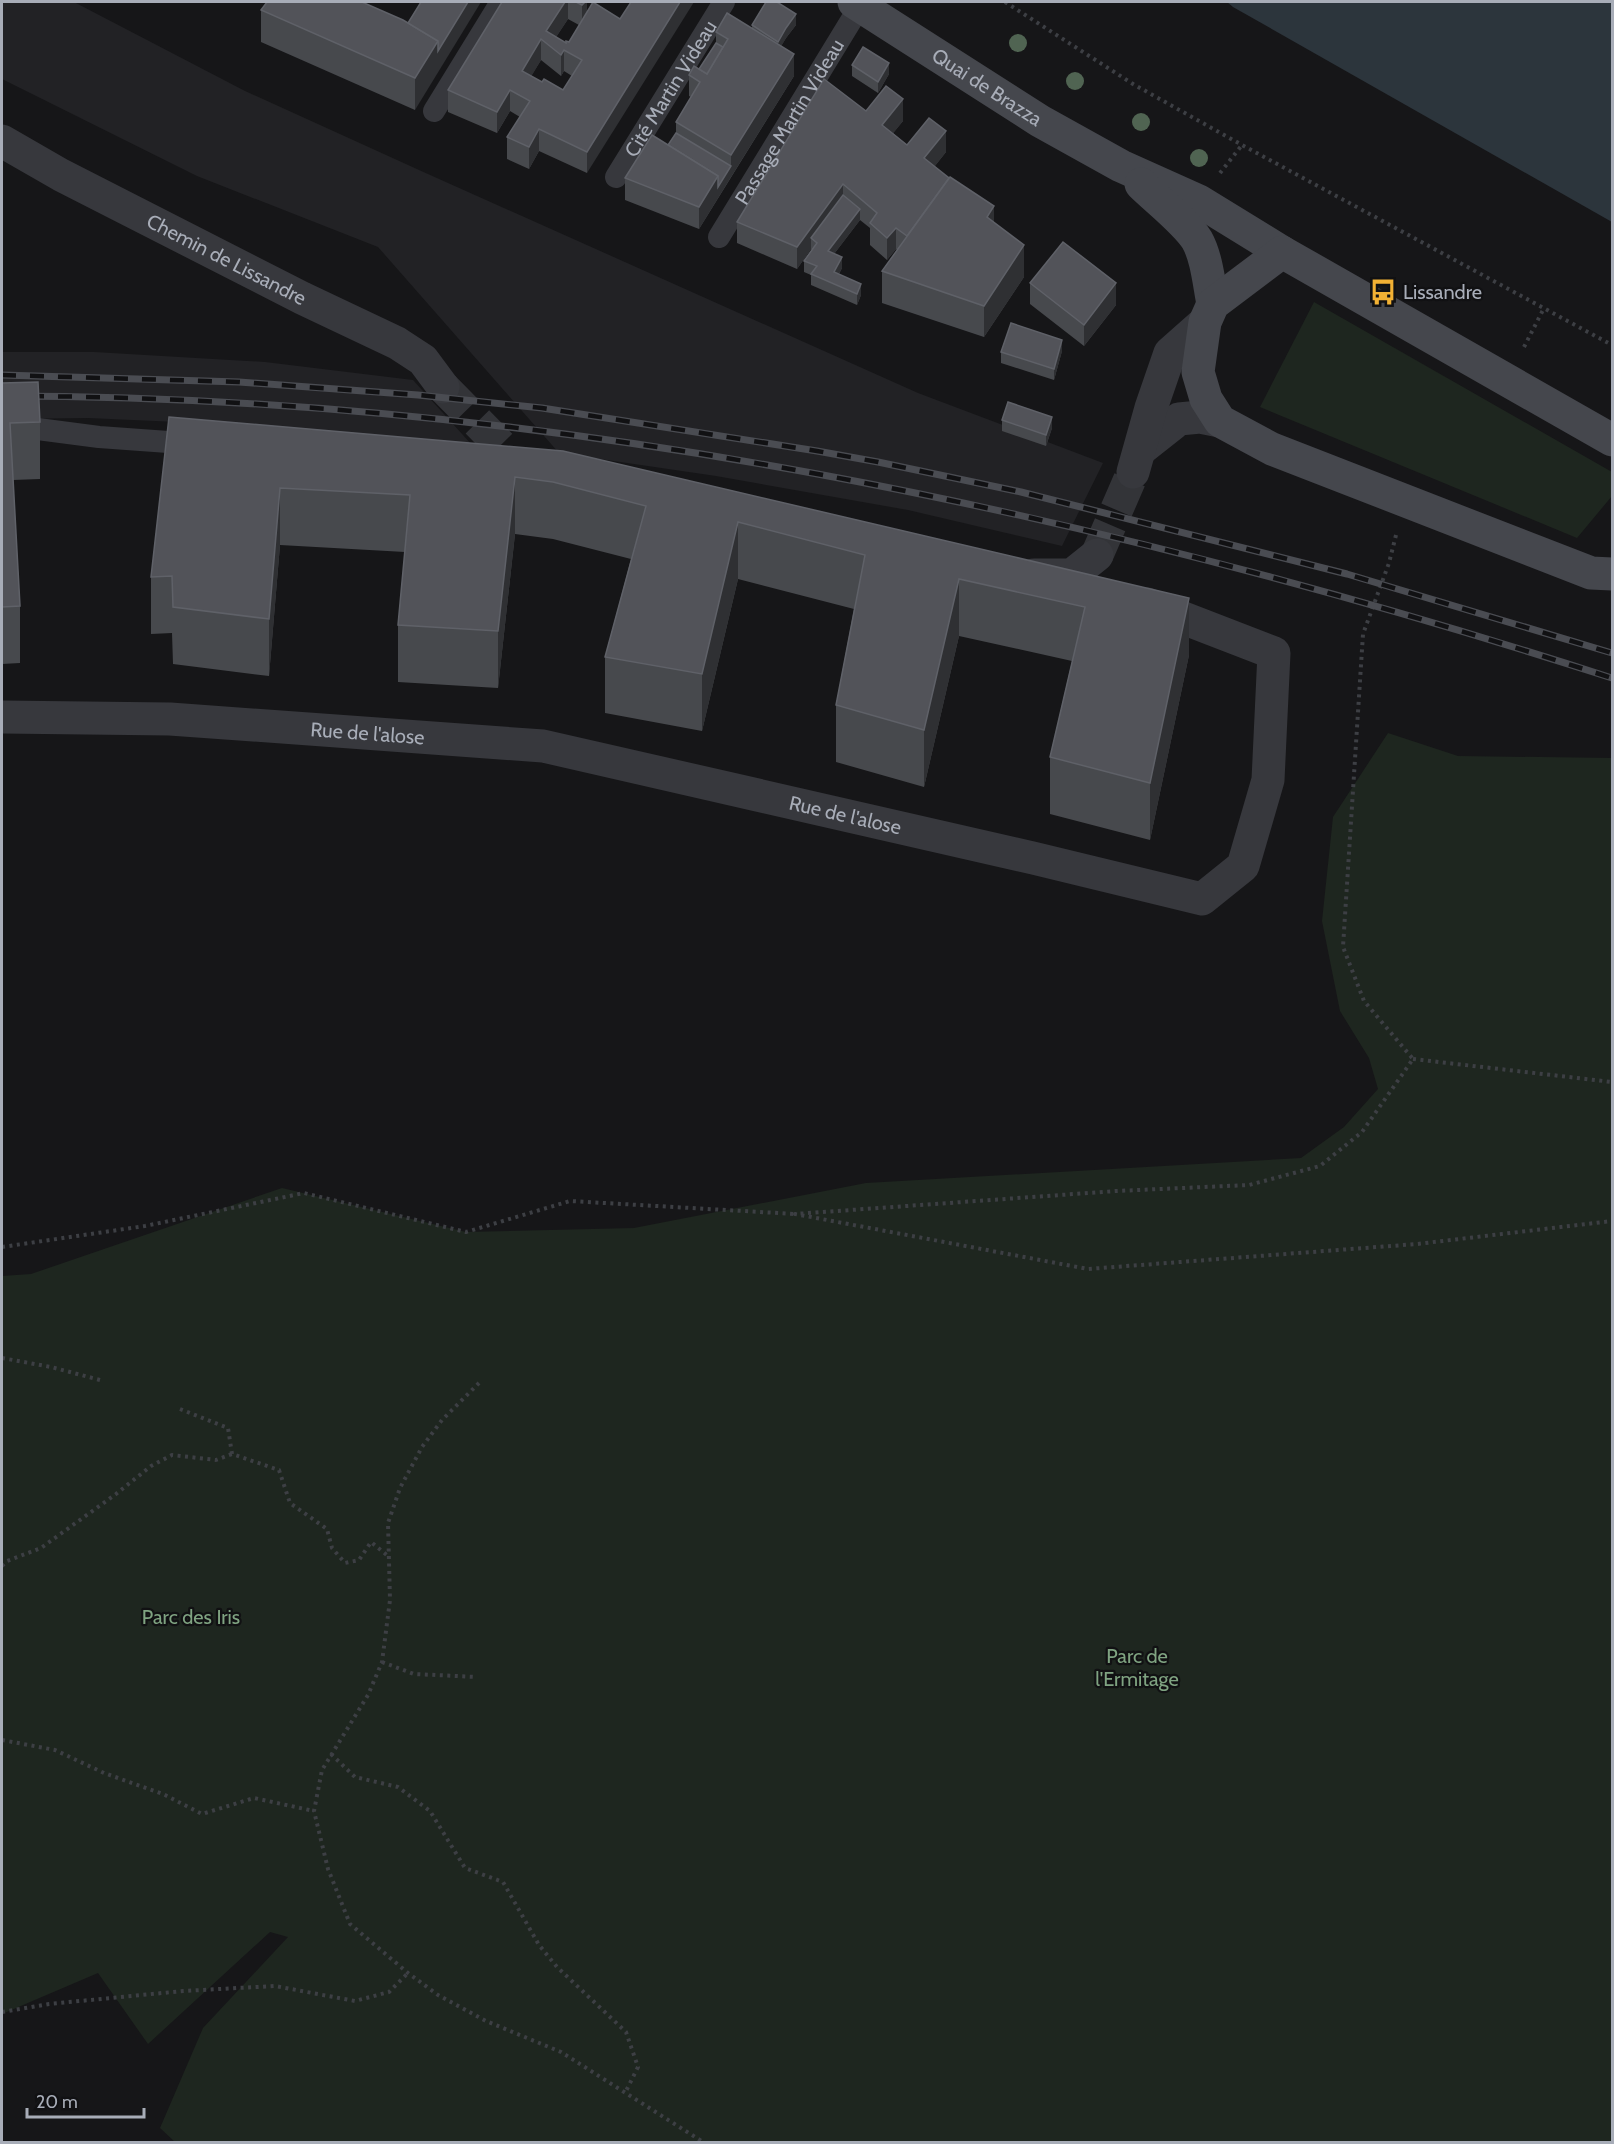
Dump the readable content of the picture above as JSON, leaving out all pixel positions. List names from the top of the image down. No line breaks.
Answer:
{"streets":{"main road":["Quai de Brazza"],"street":["Chemin de Lissandre","Rue de l'alose"],"lane":["Cité Martin Videau","Passage Martin Videau"]},"crossings":[["Quai de Brazza","Passage Martin Videau"]],"parks":["Parc des Iris","Parc de l'Ermitage"],"places":{"bus stop":["Lissandre"]},"scale_bar":"20 m"}
